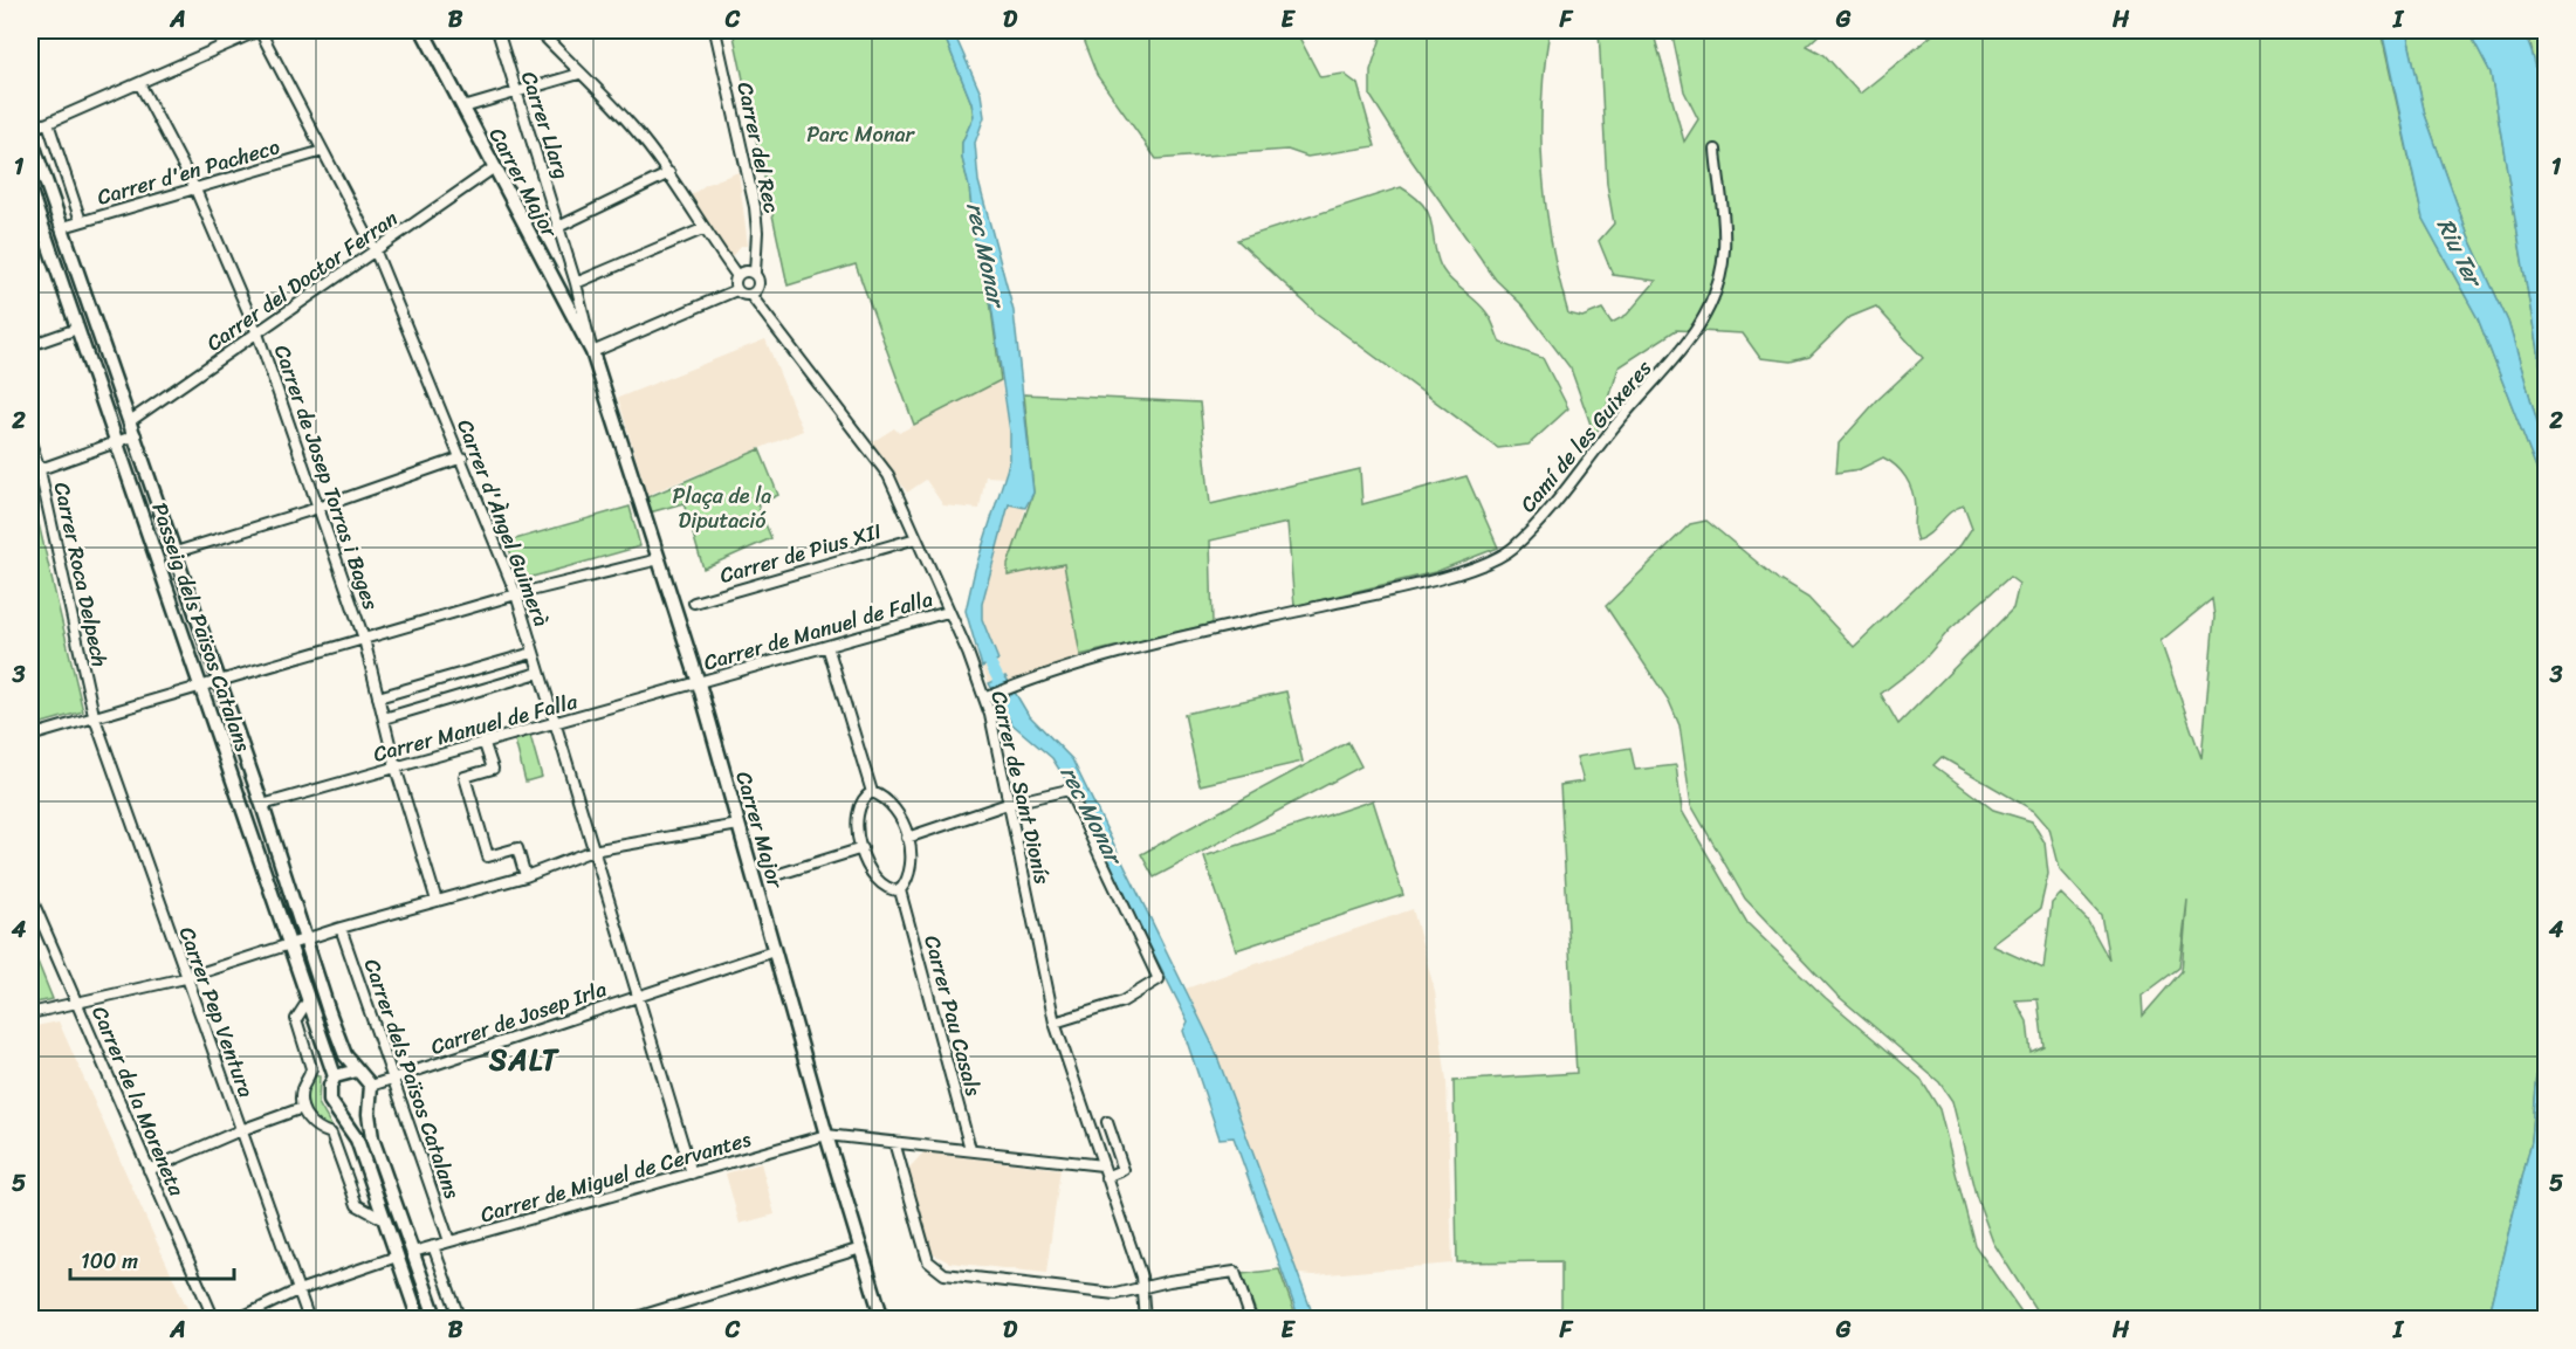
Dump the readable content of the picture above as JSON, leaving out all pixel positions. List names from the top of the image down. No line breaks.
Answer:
{"streets":{"main road":["Carrer Major","Passeig dels Països Catalans"],"street":["Carrer Llarg","Carrer del Rec","Carrer d'en Pacheco","Carrer del Doctor Ferran","Camí de les Guixeres","Carrer de Josep Torras i Bages","Carrer d'Àngel Guimerà","Carrer de Pius XII","Carrer Roca Delpech","Carrer de Manuel de Falla","Carrer Manuel de Falla","Carrer de Sant Dionís","Carrer Pep Ventura","Carrer Pau Casals","Carrer de Josep Irla","Carrer dels Països Catalans","Carrer de la Moreneta","Carrer de Miguel de Cervantes"]},"crossings":[["Carrer Llarg","Carrer Major"],["Carrer del Rec","Carrer de Sant Dionís"],["Carrer d'en Pacheco","Carrer de Josep Torras i Bages"],["Carrer d'en Pacheco","Carrer d'Àngel Guimerà"],["Carrer Major","Carrer del Doctor Ferran"],["Carrer Major","Carrer de Manuel de Falla"],["Carrer Major","Carrer Manuel de Falla"],["Carrer Major","Carrer de Josep Irla"],["Carrer Major","Carrer de Miguel de Cervantes"],["Carrer del Doctor Ferran","Carrer de Josep Torras i Bages"],["Carrer del Doctor Ferran","Carrer d'Àngel Guimerà"],["Camí de les Guixeres","Carrer de Sant Dionís"],["Carrer de Josep Torras i Bages","Carrer Manuel de Falla"],["Carrer d'Àngel Guimerà","Carrer Manuel de Falla"],["Carrer d'Àngel Guimerà","Carrer de Josep Irla"],["Carrer d'Àngel Guimerà","Carrer de Miguel de Cervantes"],["Carrer de Pius XII","Carrer de Sant Dionís"],["Carrer Roca Delpech","Carrer Pep Ventura"],["Passeig dels Països Catalans","Carrer de Josep Irla"],["Carrer de Manuel de Falla","Carrer Manuel de Falla"],["Carrer de Manuel de Falla","Carrer de Sant Dionís"],["Carrer de Josep Irla","Carrer dels Països Catalans"],["Carrer dels Països Catalans","Carrer de Miguel de Cervantes"]],"districts":["SALT"],"water":["Riu Ter","rec Monar"],"parks":["Parc Monar","Plaça de la Diputació"],"scale_bar":"100 m","grid":{"columns":["A","B","C","D","E","F","G","H","I"],"rows":["1","2","3","4","5"]}}
